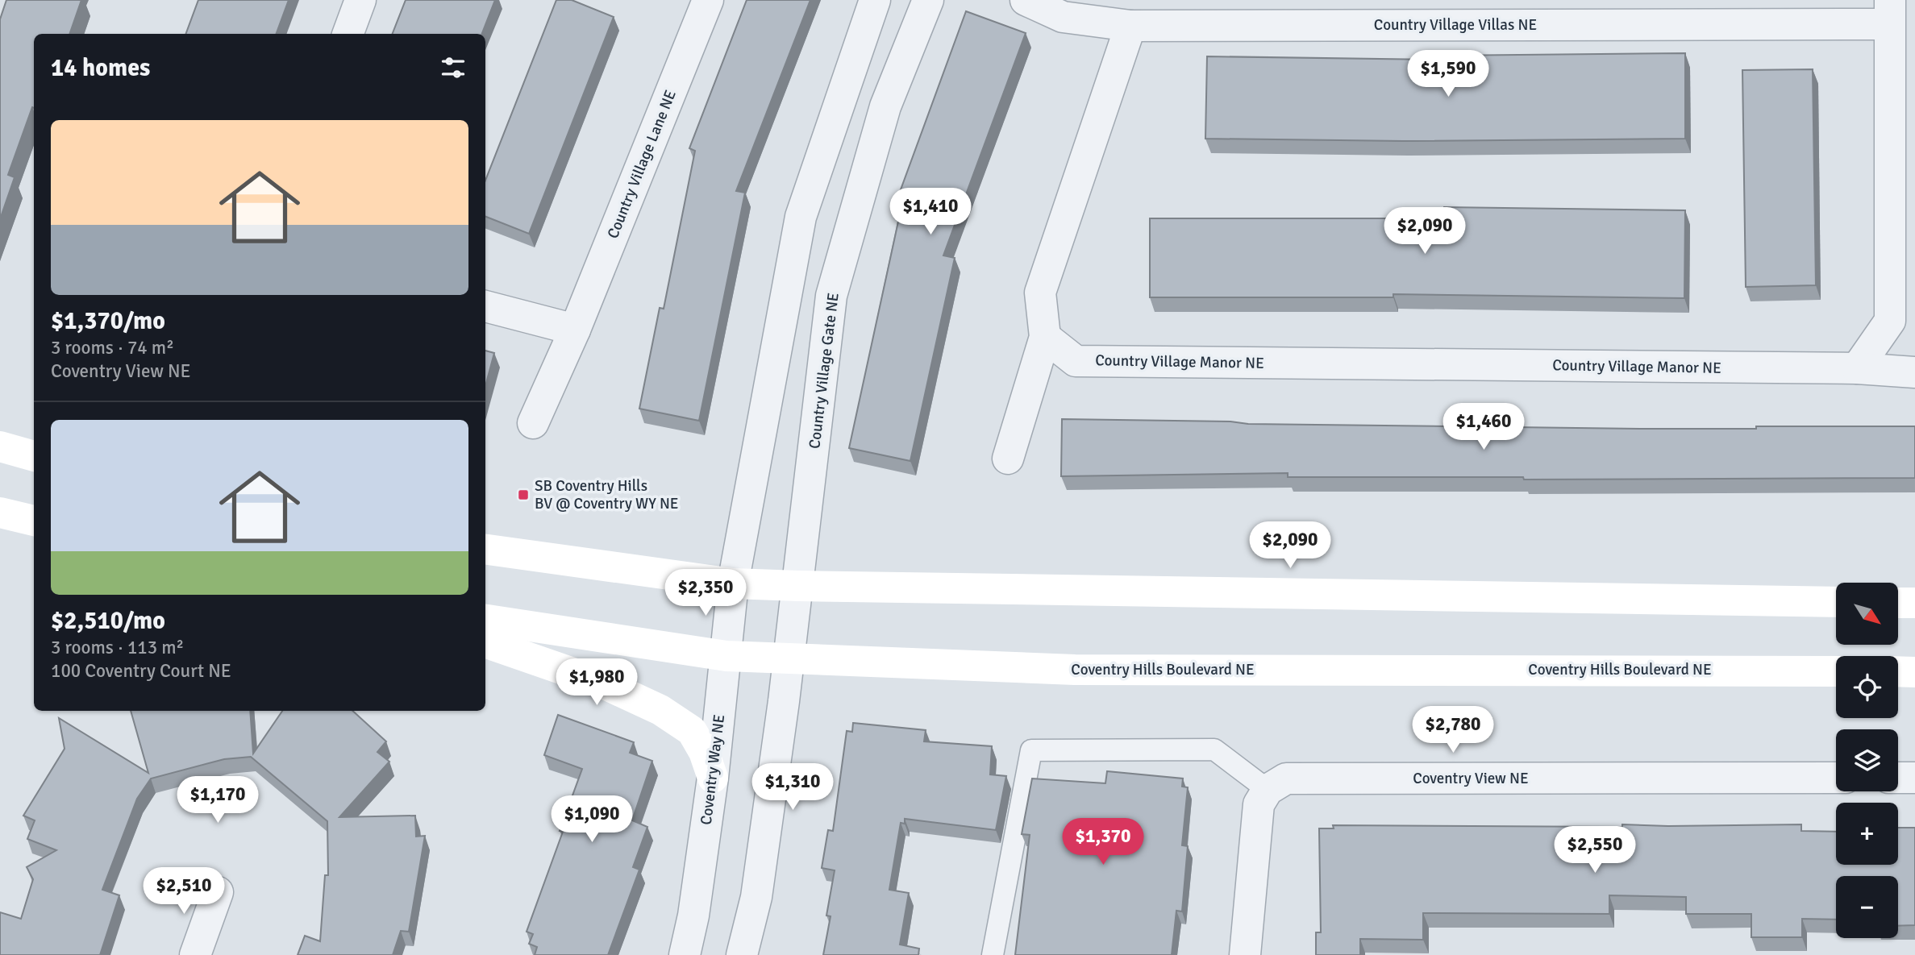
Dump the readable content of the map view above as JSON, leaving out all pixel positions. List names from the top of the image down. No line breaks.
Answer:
{"streets":{"street":["Country Village Villas NE","Country Village Lane NE","Country Village Manor NE","Country Village Gate NE","Coventry Hills Boulevard NE","Coventry Way NE","Coventry View NE"]},"crossings":[["Coventry Hills Boulevard NE","Coventry Way NE"]],"places":{"transit":["SB Coventry Hills BV @ Coventry WY NE"]},"north":"bottom right","page":{"heading":"14 homes","price":["$1,590","$1,410","$2,090","$1,460","$2,090","$2,350","$1,980","$2,780","$1,310","$1,170","$1,090","$1,370","$2,550","$2,510"],"list":[{"name":"$1,370/mo","note":"3 rooms · 74 m² · Coventry View NE"},{"name":"$2,510/mo","note":"3 rooms · 113 m² · 100 Coventry Court NE"}],"map_buttons":["+","−"]}}
